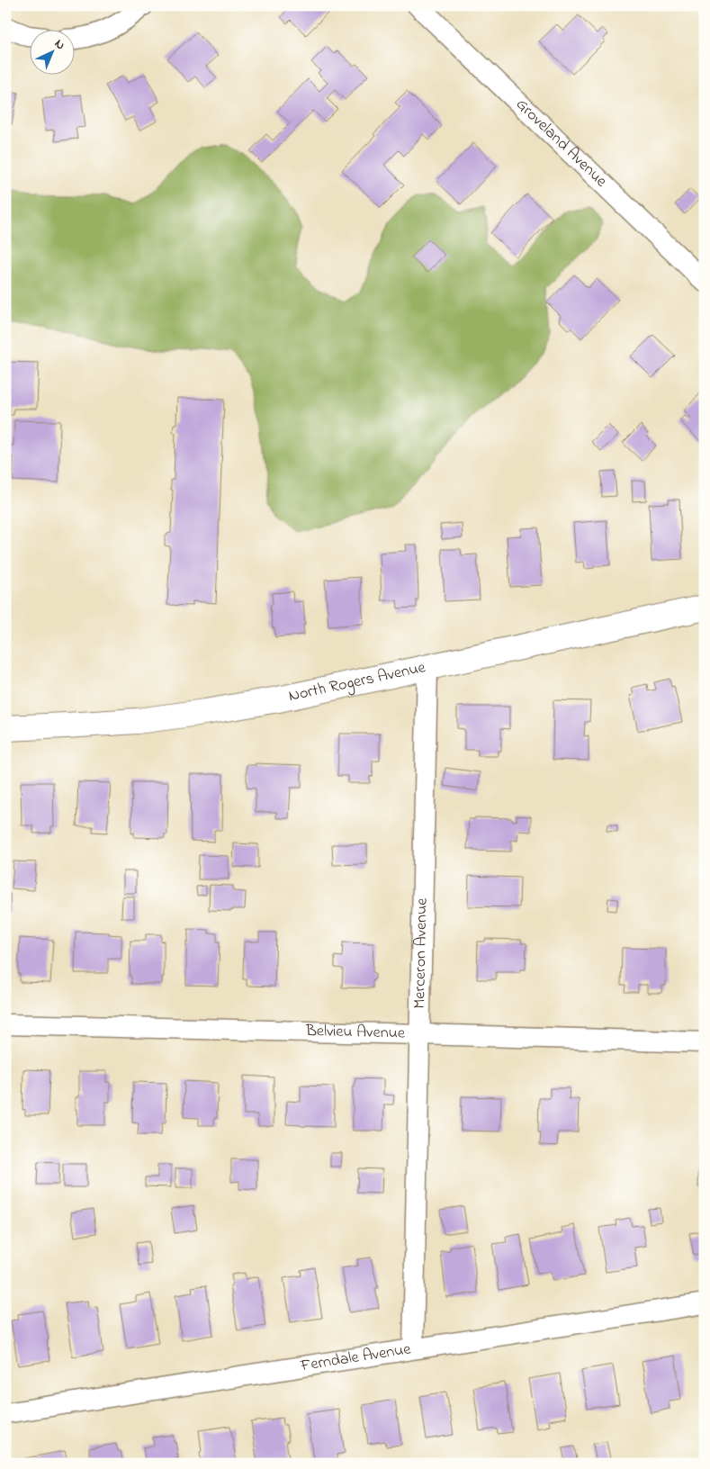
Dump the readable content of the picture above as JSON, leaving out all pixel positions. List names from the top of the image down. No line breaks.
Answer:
{"streets":{"street":["Groveland Avenue","North Rogers Avenue","Merceron Avenue","Belvieu Avenue","Ferndale Avenue"]},"crossings":[["North Rogers Avenue","Merceron Avenue"],["Merceron Avenue","Belvieu Avenue"],["Merceron Avenue","Ferndale Avenue"]],"north":"top right"}
